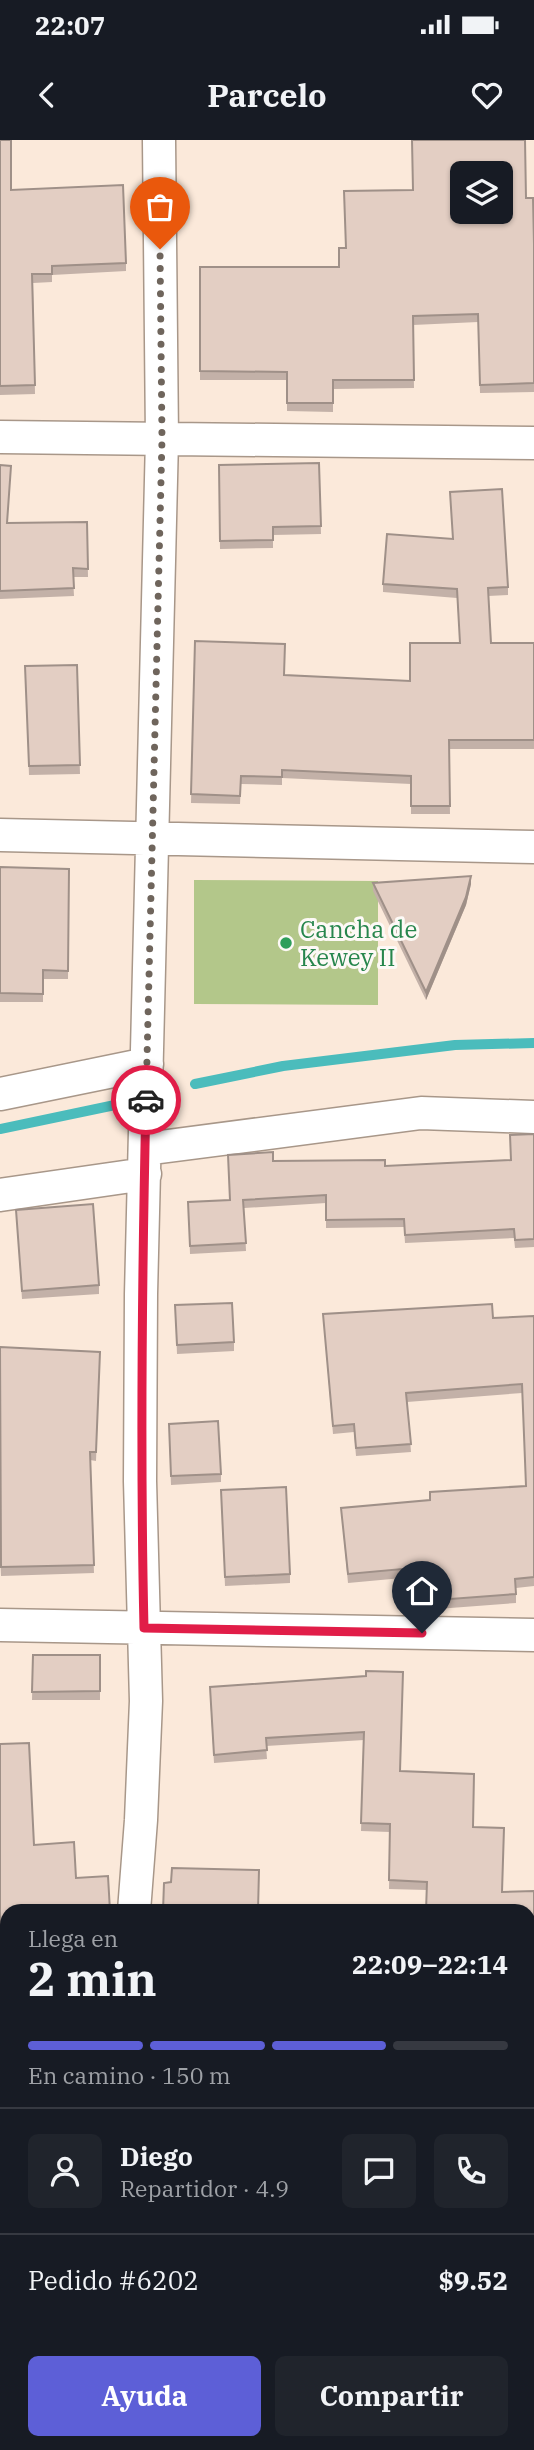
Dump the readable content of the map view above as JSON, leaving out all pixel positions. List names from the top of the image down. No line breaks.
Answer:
{"places":["Cancha de Kewey II"],"page":{"status":"22:07","header":"Parcelo","heading":["2 min","Llega en","22:09–22:14"],"panel":["Diego","Repartidor · 4.9","Pedido #6202","$9.52"],"bar":"En camino · 150 m","buttons":["Ayuda","Compartir"]}}
